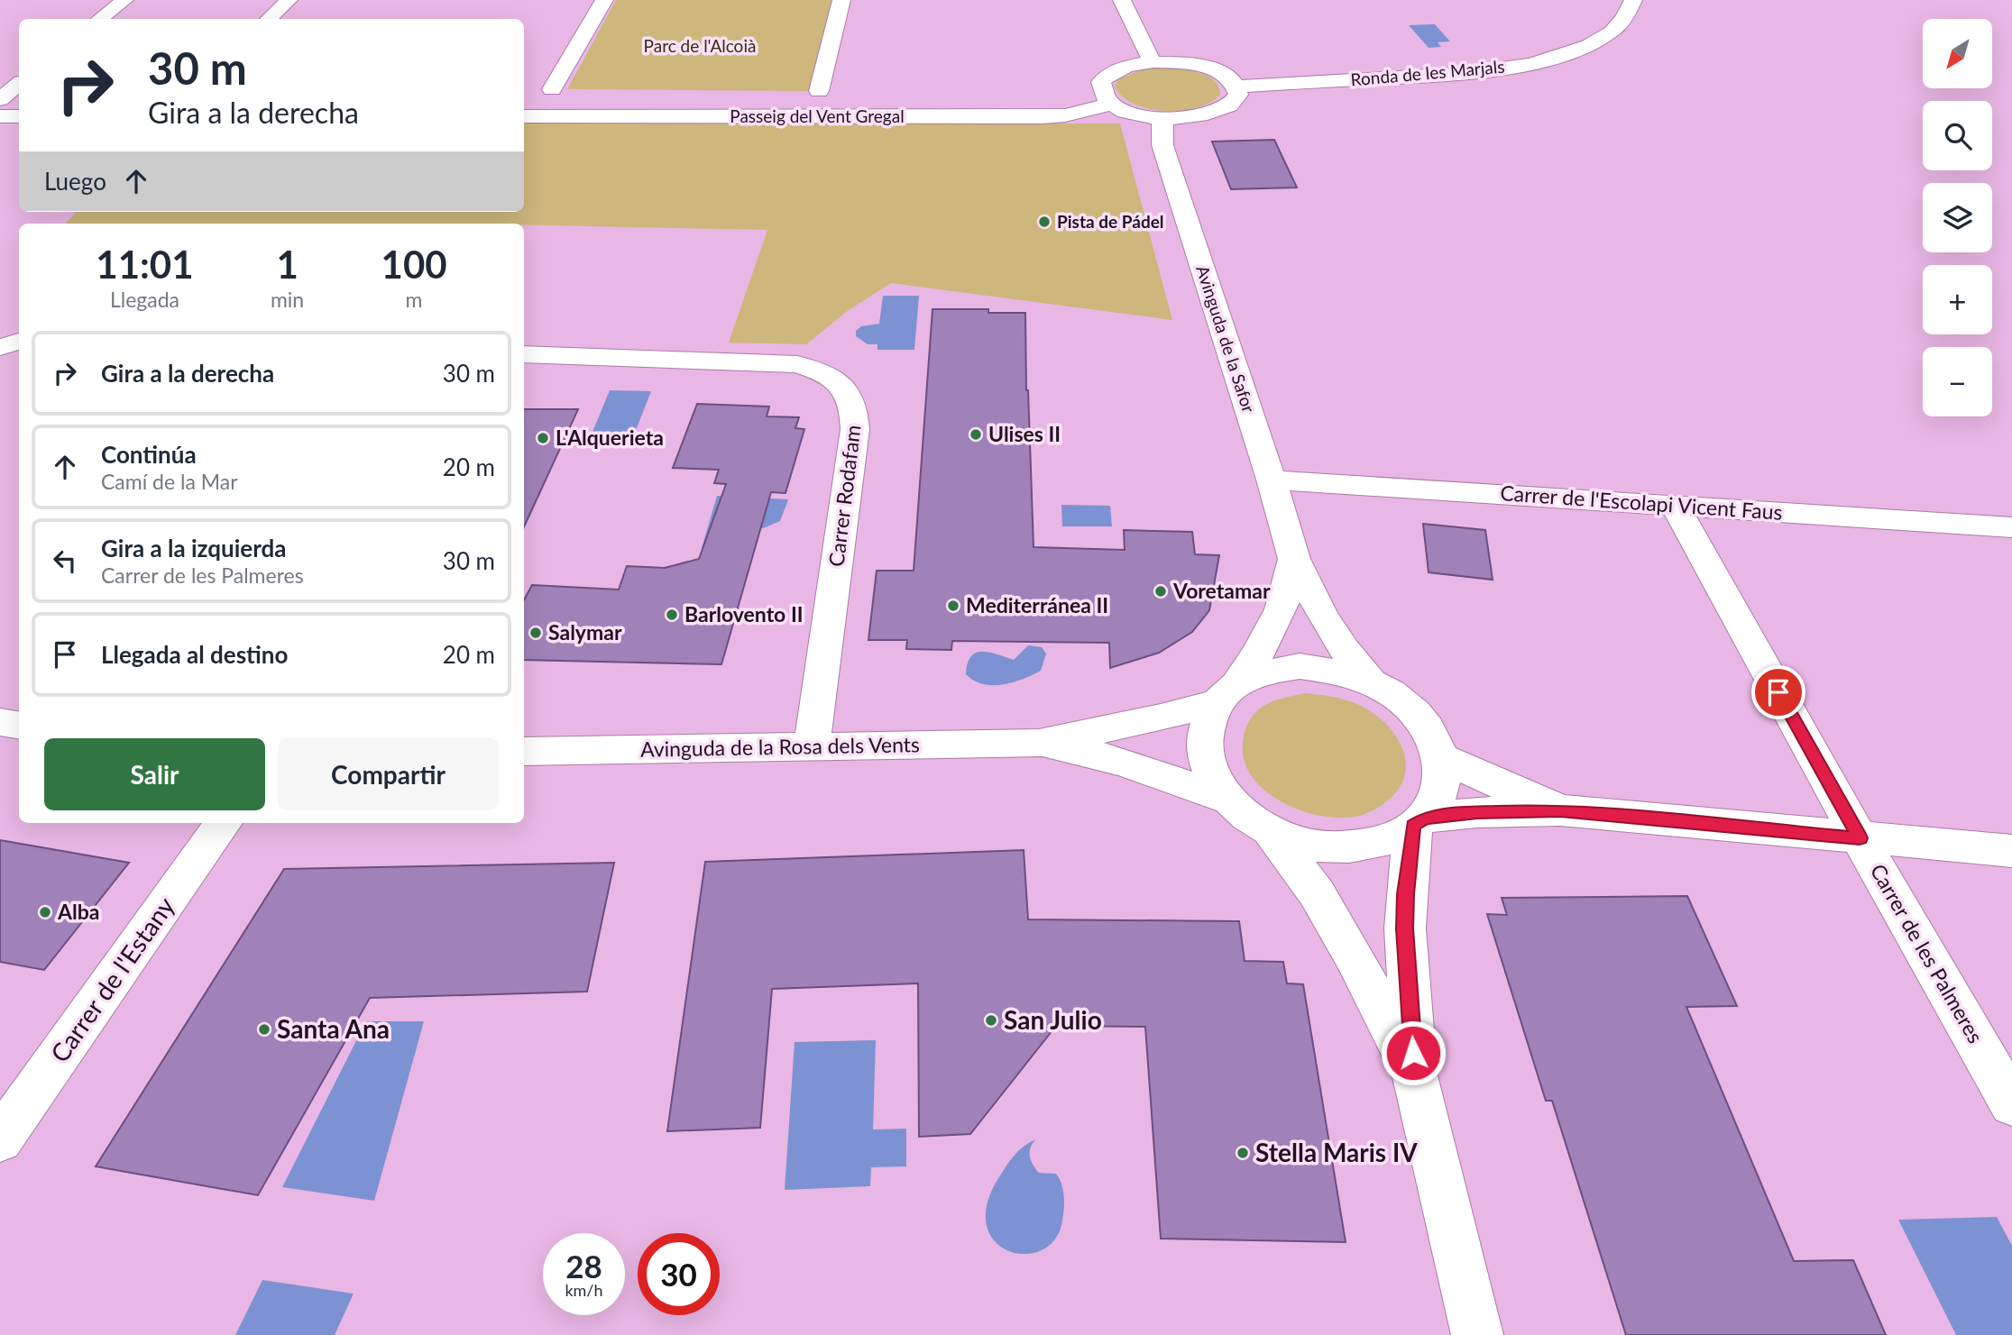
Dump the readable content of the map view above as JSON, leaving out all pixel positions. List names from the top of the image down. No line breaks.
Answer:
{"streets":{"street":["Ronda de les Marjals","Passeig del Vent Gregal","Avinguda de la Safor","Carrer Rodafam","Carrer de l'Escolapi Vicent Faus","Avinguda de la Rosa dels Vents","Carrer de les Palmeres","Carrer de l'Estany"]},"crossings":[["Avinguda de la Safor","Carrer de l'Escolapi Vicent Faus"],["Avinguda de la Safor","Avinguda de la Rosa dels Vents"],["Carrer Rodafam","Avinguda de la Rosa dels Vents"],["Carrer de l'Escolapi Vicent Faus","Carrer de les Palmeres"]],"parks":["Parc de l'Alcoià"],"places":["Pista de Pádel","Ulises II","L'Alquerieta","Voretamar","Mediterránea II","Barlovento II","Salymar","Alba","San Julio","Santa Ana","Stella Maris IV"],"north":"bottom left","page":{"map_buttons":["+","−"],"turn":["30 m","Gira a la derecha"],"then":"Luego","eta":["11:01","Llegada","1","min","100","m"],"list":[{"name":"Gira a la derecha","value":"30 m"},{"name":"Continúa","note":"Camí de la Mar","value":"20 m"},{"name":"Gira a la izquierda","note":"Carrer de les Palmeres","value":"30 m"},{"name":"Llegada al destino","value":"20 m"}],"buttons":["Salir","Compartir"],"speed":"28 km/h","limit":"30"}}
